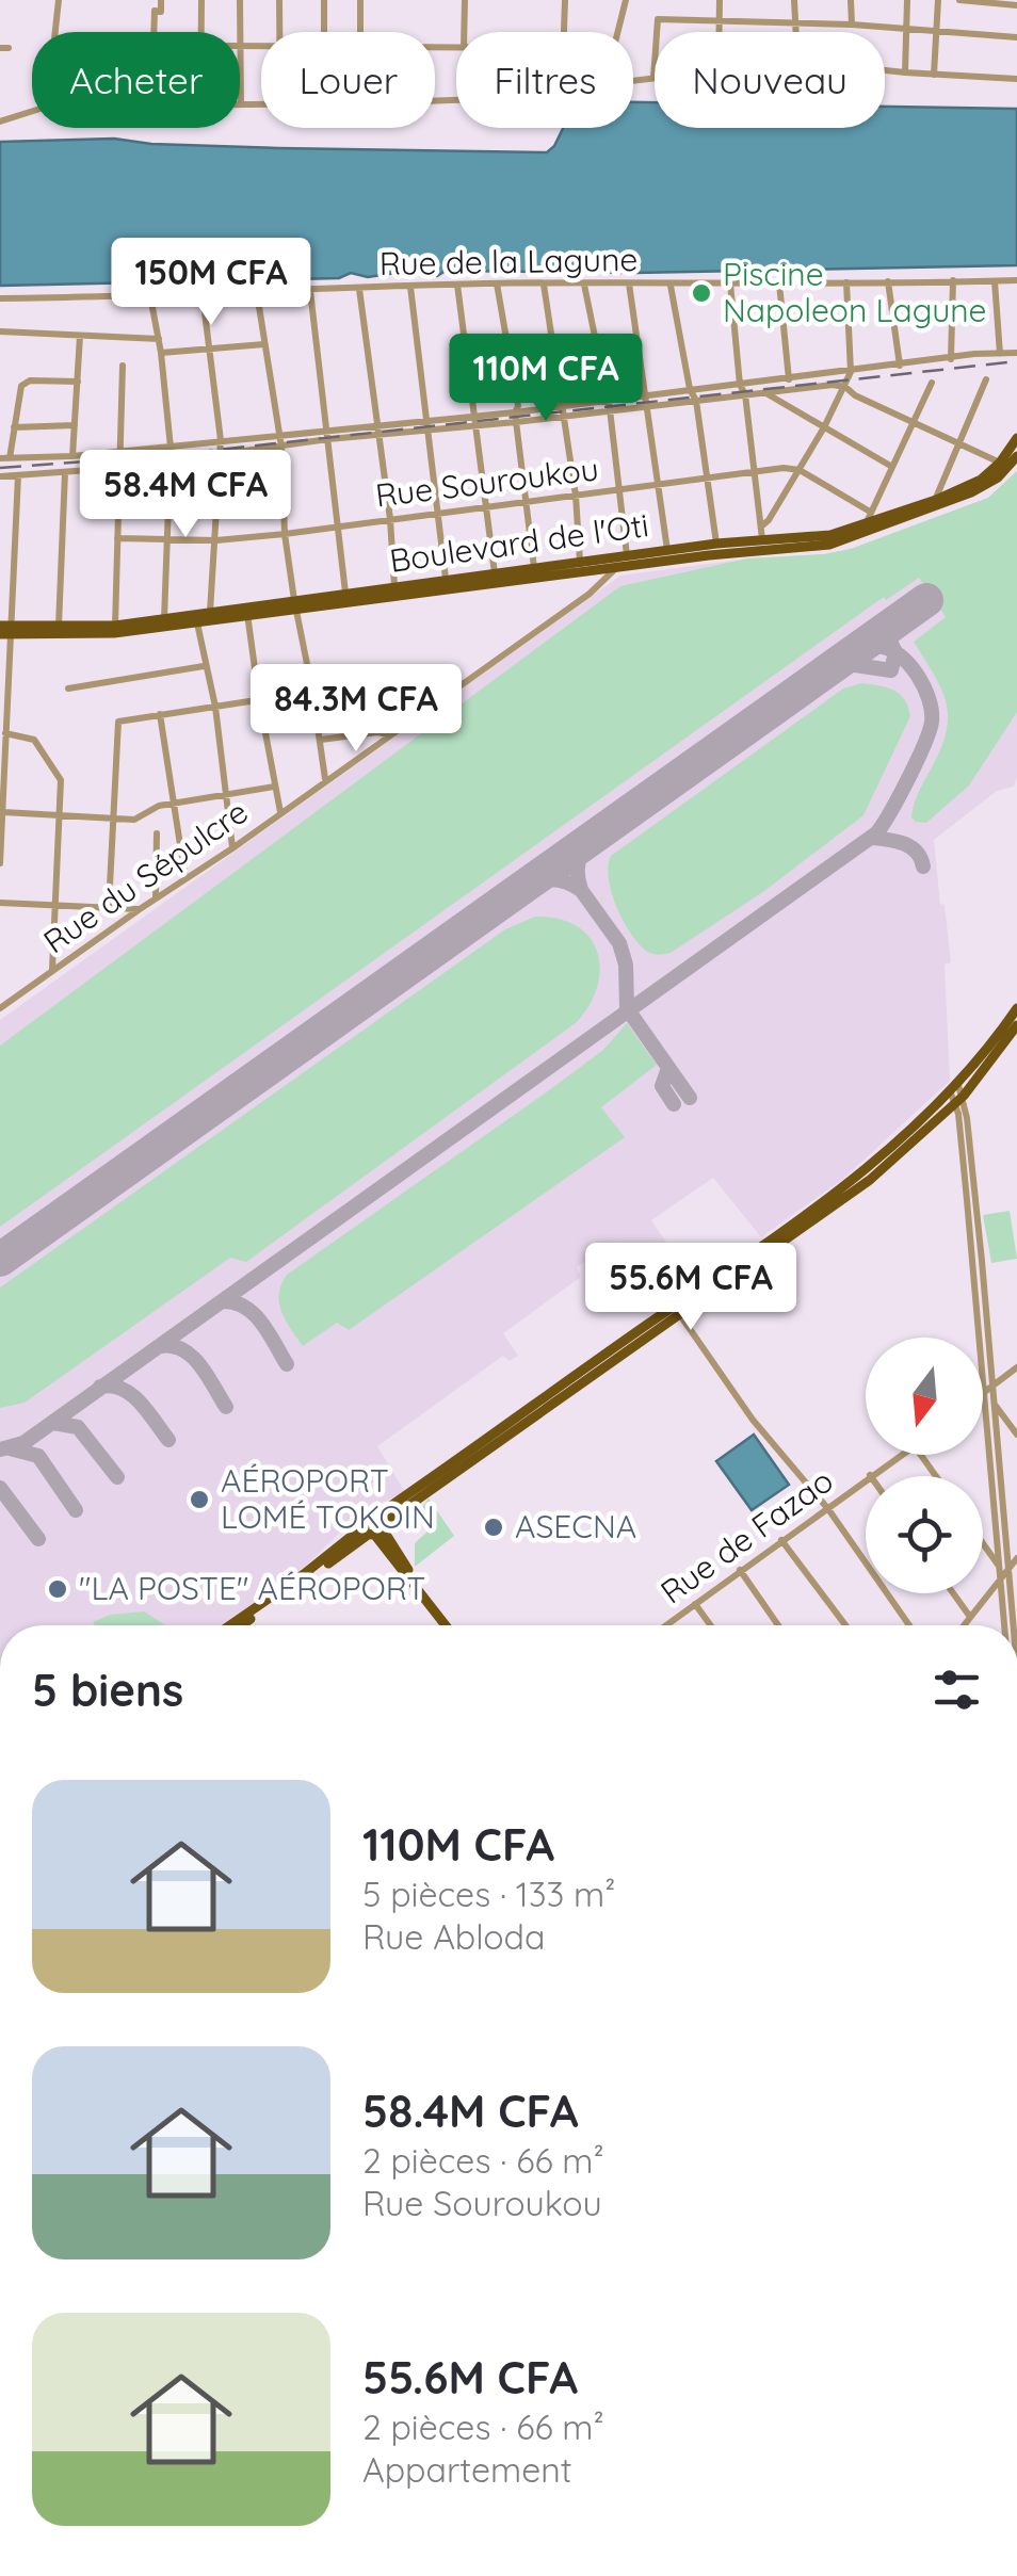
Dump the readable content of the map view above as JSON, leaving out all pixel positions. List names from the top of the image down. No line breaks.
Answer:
{"streets":{"main road":["Boulevard de l'Oti"],"street":["Rue de la Lagune","Rue Souroukou","Rue du Sépulcre","Rue de Fazao"]},"crossings":[["Boulevard de l'Oti","Rue du Sépulcre"]],"places":["Piscine Napoleon Lagune","AÉROPORT LOMÉ TOKOIN","ASECNA","\"LA POSTE\" AÉROPORT"],"north":"bottom","page":{"chip":["Acheter","Louer","Filtres","Nouveau"],"price":["150M CFA","110M CFA","58.4M CFA","84.3M CFA","55.6M CFA"],"heading":"5 biens","list":[{"name":"110M CFA","note":"5 pièces · 133 m² · Rue Abloda"},{"name":"58.4M CFA","note":"2 pièces · 66 m² · Rue Souroukou"},{"name":"55.6M CFA","note":"2 pièces · 66 m² · Appartement"}]}}
